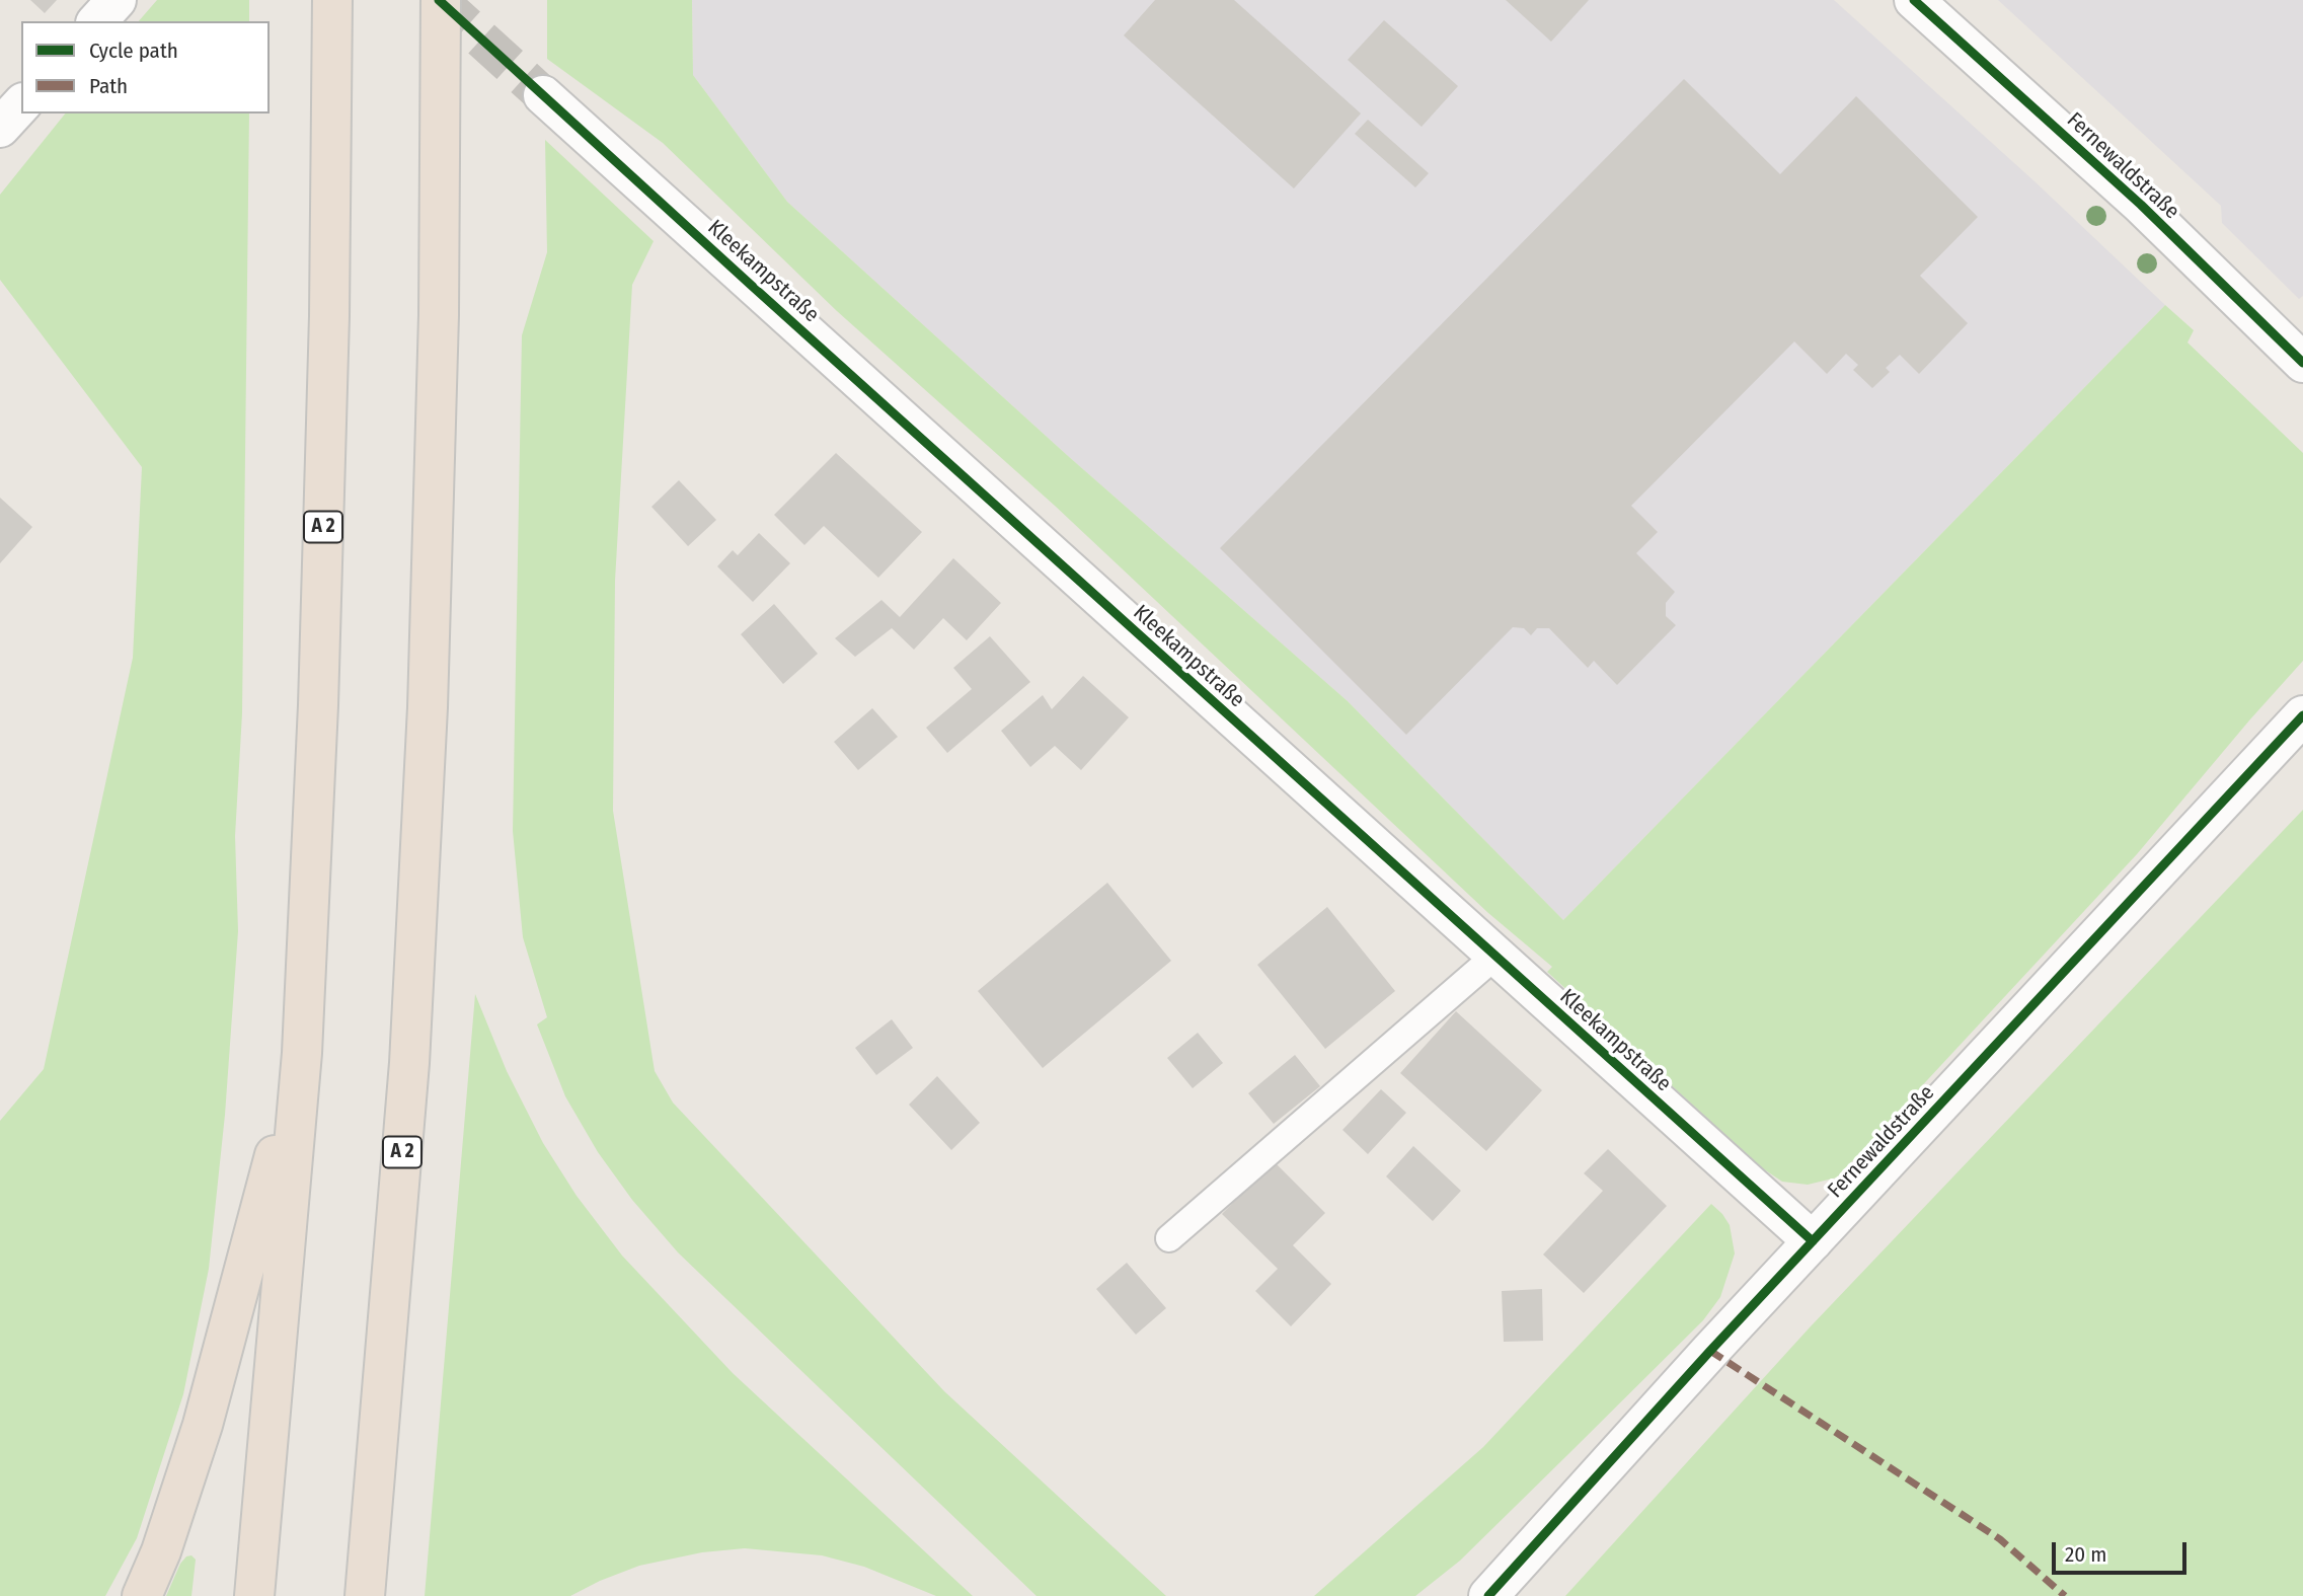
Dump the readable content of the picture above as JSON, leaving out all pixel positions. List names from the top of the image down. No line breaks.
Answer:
{"streets":{"highway":["A 2"],"street":["Fernewaldstraße","Kleekampstraße"]},"crossings":[["Fernewaldstraße","Kleekampstraße"]],"legend":["Cycle path","Path"],"scale_bar":"20 m"}
